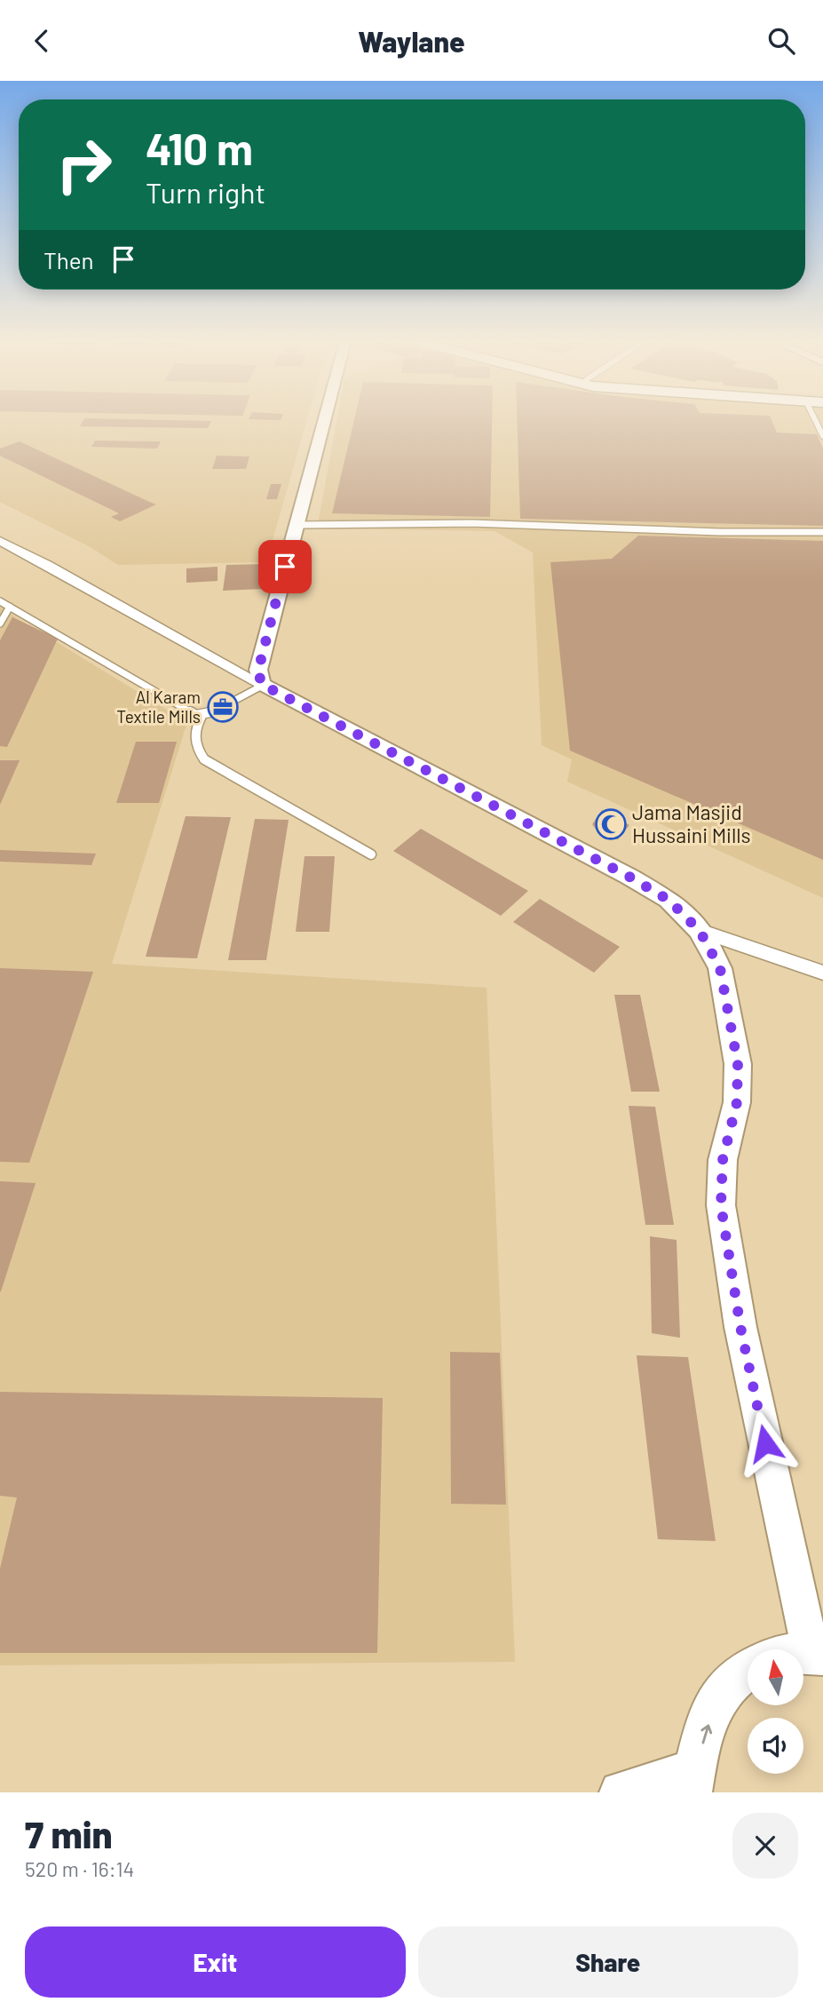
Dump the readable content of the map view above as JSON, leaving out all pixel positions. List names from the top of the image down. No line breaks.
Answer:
{"places":{"office":["Al Karam Textile Mills"],"mosque":["Jama Masjid Hussaini Mills"]},"north":"top","page":{"header":"Waylane","turn":["410 m","Turn right"],"then":"Then","heading":["7 min","520 m · 16:14"],"buttons":["Exit","Share"]}}
